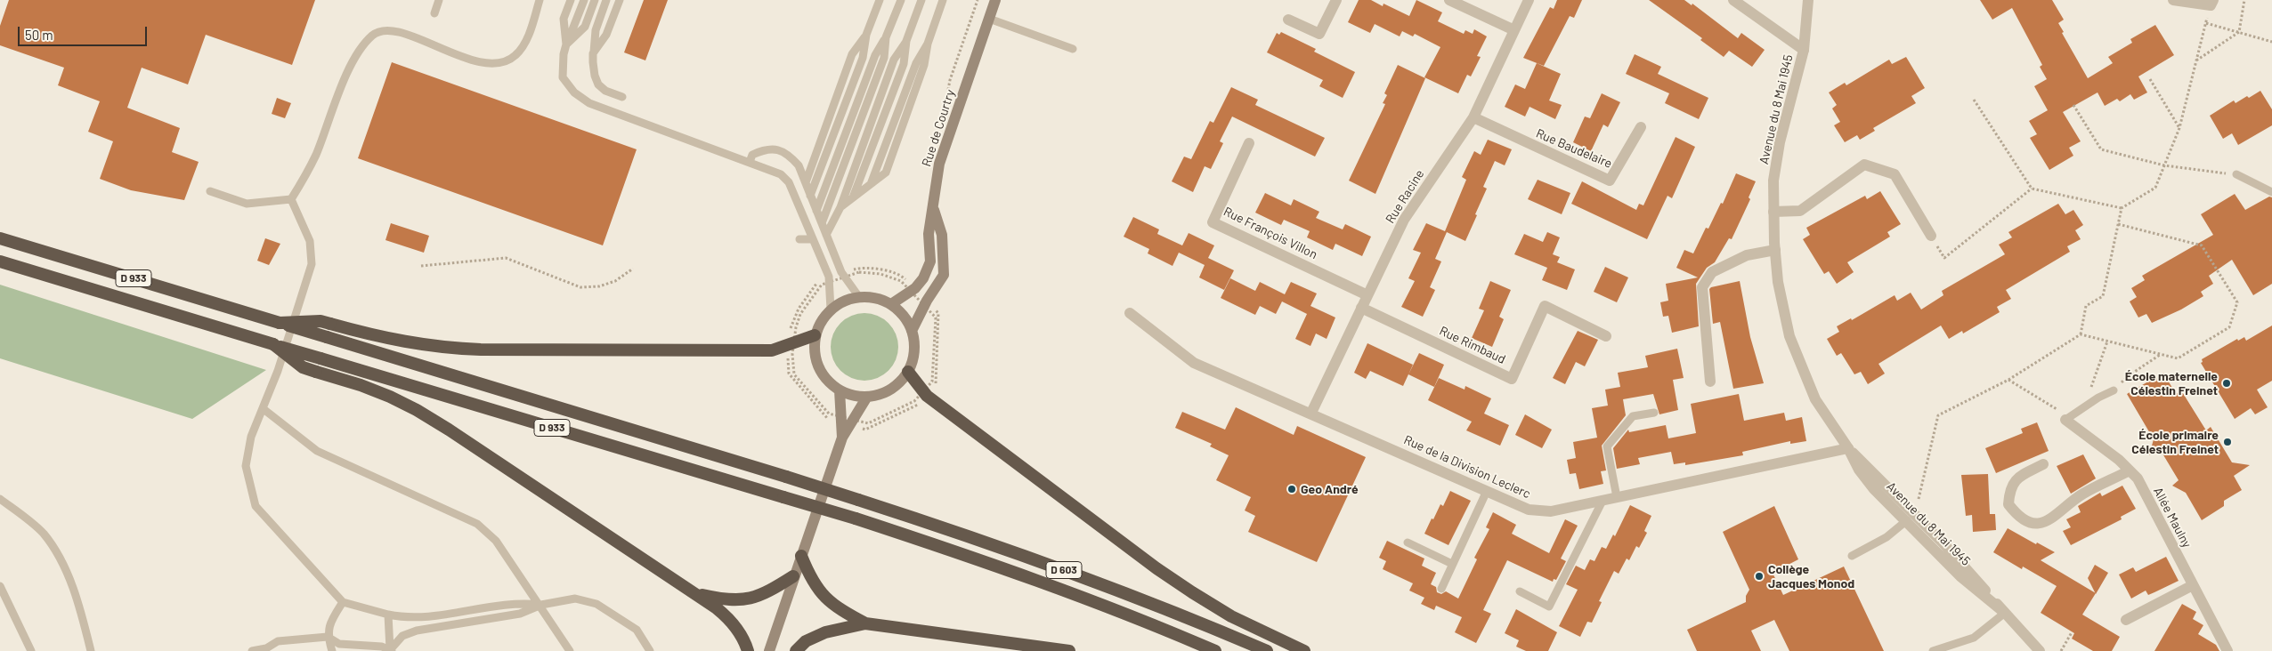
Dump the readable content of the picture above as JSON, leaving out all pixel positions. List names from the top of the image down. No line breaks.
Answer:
{"streets":{"highway":["D 933","D 603"],"main road":["Rue de Courtry"],"street":["Avenue du 8 Mai 1945","Rue Baudelaire","Rue Racine","Rue François Villon","Rue Rimbaud","Rue de la Division Leclerc","Allée Maulny"]},"crossings":[["Avenue du 8 Mai 1945","Rue de la Division Leclerc"],["Rue Baudelaire","Rue Racine"],["Rue Racine","Rue François Villon"],["Rue Racine","Rue Rimbaud"],["Rue Racine","Rue de la Division Leclerc"],["D 933","D 603"]],"places":["École maternelle Célestin Freinet","École primaire Célestin Freinet","Geo André","Collège Jacques Monod"],"scale_bar":"50 m"}
